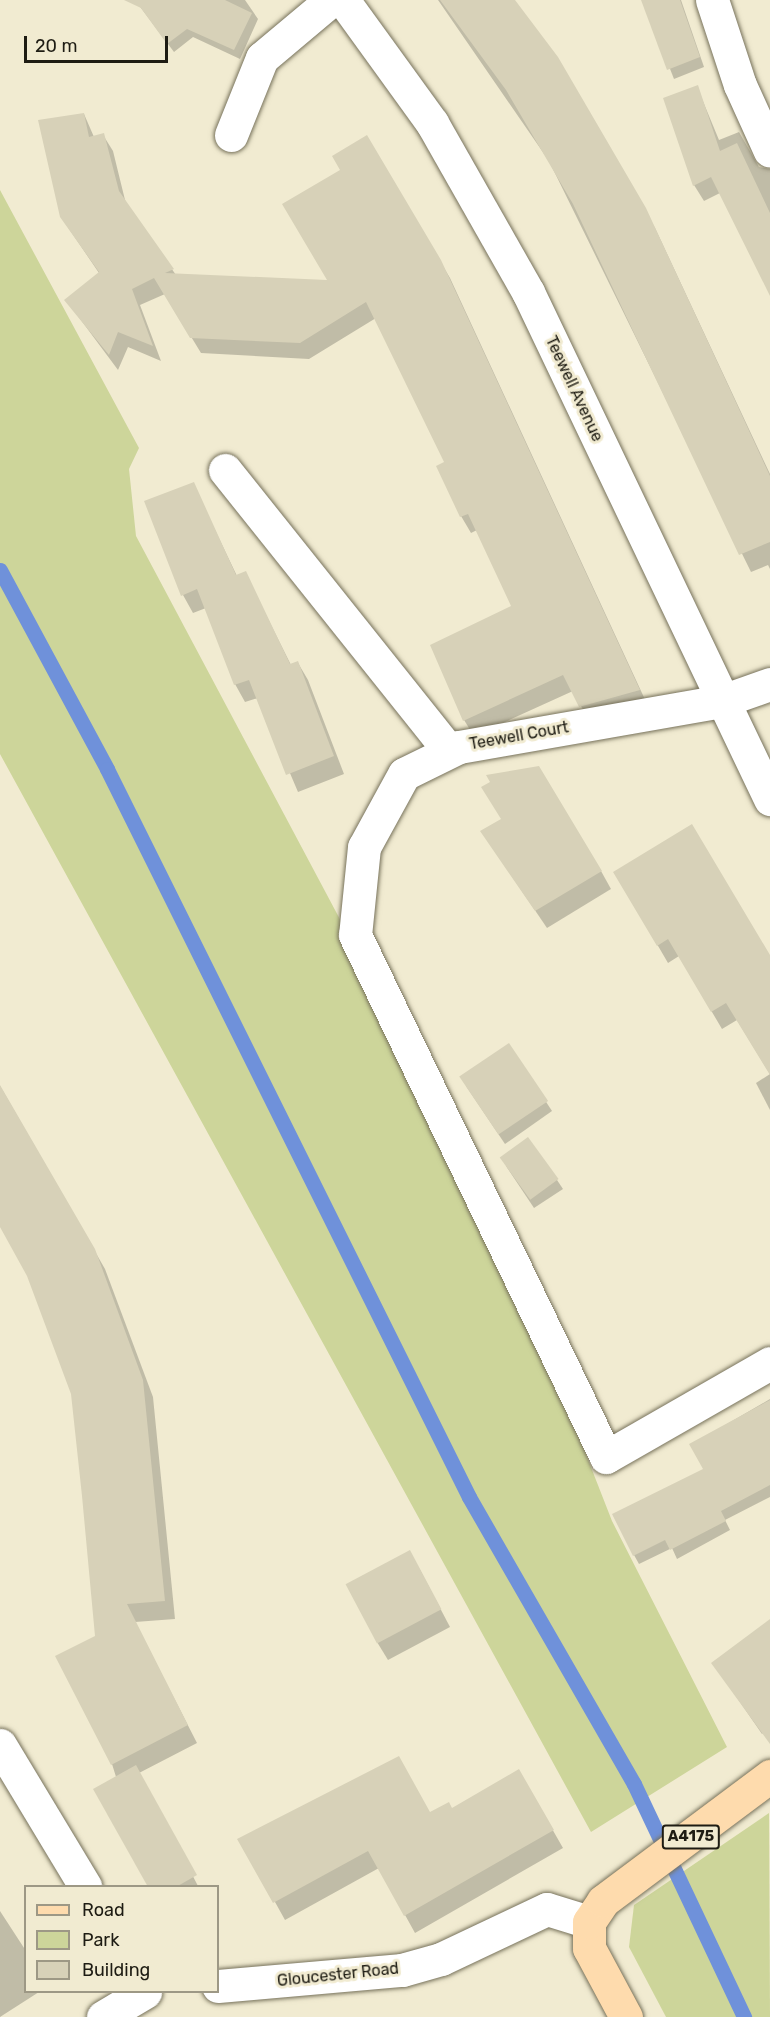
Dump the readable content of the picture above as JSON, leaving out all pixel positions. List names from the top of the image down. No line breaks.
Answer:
{"streets":{"main road":["A4175"],"street":["Teewell Avenue","Teewell Court","Gloucester Road"]},"crossings":[["Teewell Avenue","Teewell Court"],["A4175","Gloucester Road"]],"legend":["Road","Park","Building"],"scale_bar":"20 m"}
